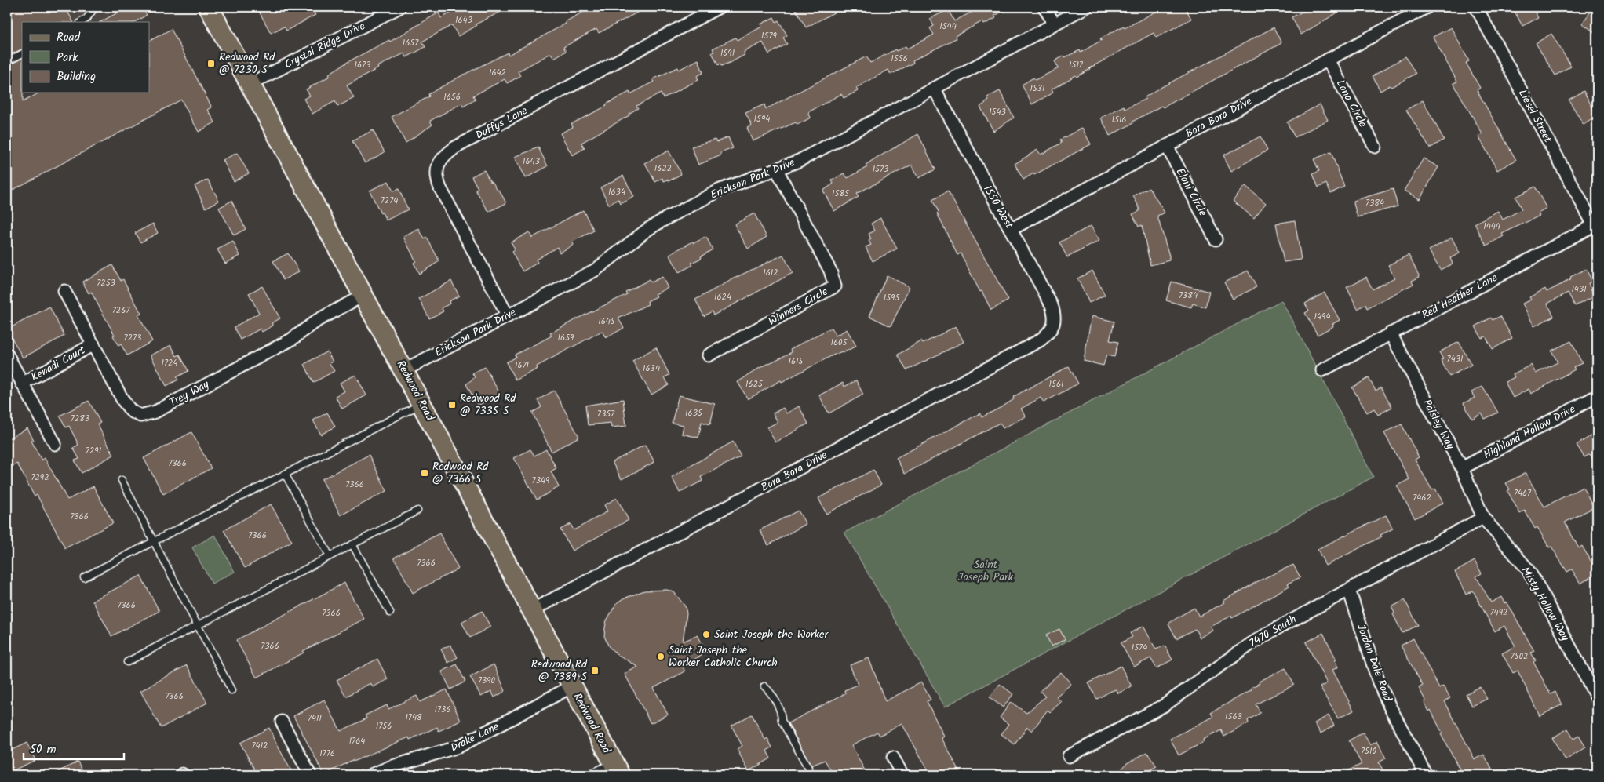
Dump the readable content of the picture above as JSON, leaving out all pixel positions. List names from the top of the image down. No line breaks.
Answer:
{"streets":{"main road":["Redwood Road"],"street":["Crystal Ridge Drive","Lona Circle","Liesel Street","Bora Bora Drive","Duffys Lane","Erickson Park Drive","Eloni Circle","1550 West","Red Heather Lane","Winners Circle","Kenadi Court","Trey Way","Paisley Way","Highland Hollow Drive","Misty Hollow Way","7470 South","Jordan Dale Road","Drake Lane"]},"crossings":[["Crystal Ridge Drive","Redwood Road"],["Lona Circle","Bora Bora Drive"],["Liesel Street","Red Heather Lane"],["Bora Bora Drive","Eloni Circle"],["Bora Bora Drive","1550 West"],["Bora Bora Drive","Redwood Road"],["Duffys Lane","Erickson Park Drive"],["Erickson Park Drive","1550 West"],["Erickson Park Drive","Winners Circle"],["Erickson Park Drive","Redwood Road"],["Red Heather Lane","Paisley Way"],["Kenadi Court","Trey Way"],["Redwood Road","Trey Way"],["Redwood Road","Drake Lane"],["Paisley Way","Highland Hollow Drive"],["Paisley Way","Misty Hollow Way"],["Paisley Way","7470 South"],["Misty Hollow Way","7470 South"],["7470 South","Jordan Dale Road"]],"parks":["Saint Joseph Park"],"places":{"transit":["Redwood Rd @ 7230 S","Redwood Rd @ 7335 S","Redwood Rd @ 7366 S","Redwood Rd @ 7389 S"],"other":["Saint Joseph the Worker","Saint Joseph the Worker Catholic Church"]},"house_numbers":["1643","1544","1579","1657","1591","1556","1673","1517","1642","1531","1656","1543","1594","1516","1643","1622","1573","1634","1585","7274","7384","1444","1612","7253","1431","7384","1624","1595","7267","1494","1645","7273","1659","1605","7431","1615","1724","1671","1634","1625","1561","1635","7357","7283","7291","7366","7292","7349","7366","7467","7462","7366","7366","7366","7366","7492","7366","7366","1574","7502","7390","7366","1736","1563","1748","7411","1756","1764","7412","7510","1776"],"legend":["Road","Park","Building"],"scale_bar":"50 m"}
